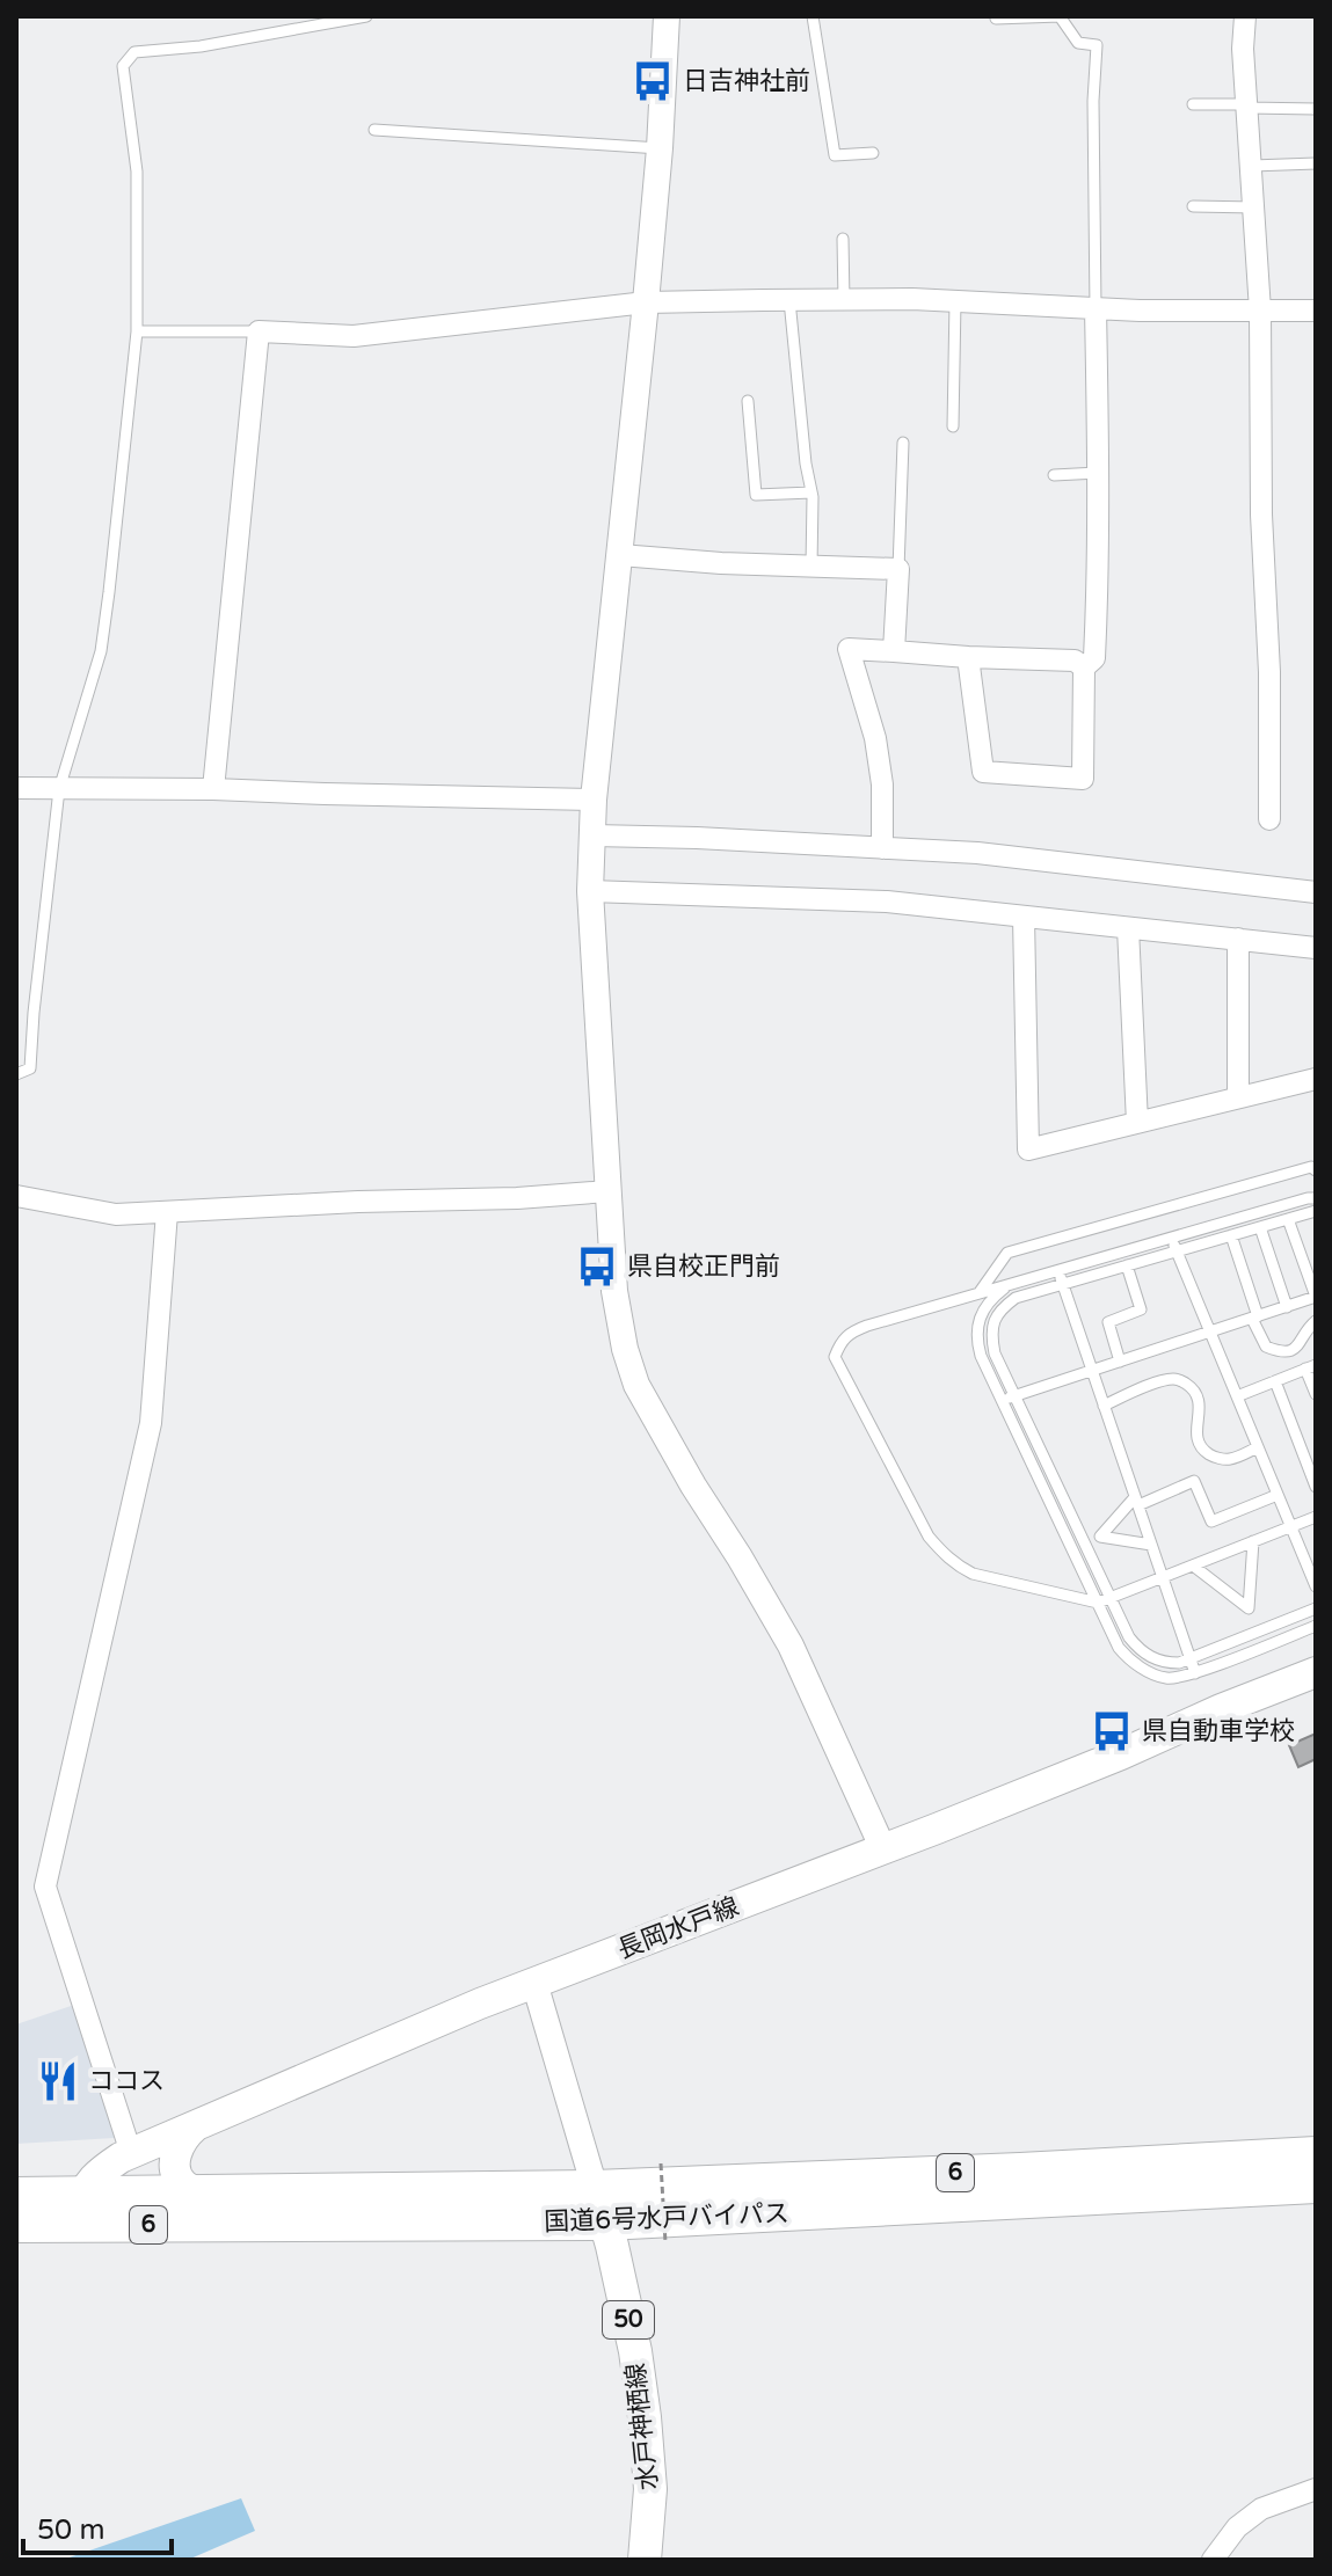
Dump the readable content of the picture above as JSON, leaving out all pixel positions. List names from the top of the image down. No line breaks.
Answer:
{"streets":{"highway":["6","国道6号水戸バイパス"],"main road":["長岡水戸線","50","水戸神栖線"]},"crossings":[["長岡水戸線","国道6号水戸バイパス"],["国道6号水戸バイパス","水戸神栖線"]],"places":{"bus stop":["日吉神社前","県自校正門前","県自動車学校"],"restaurant":["ココス"]},"scale_bar":"50 m"}
